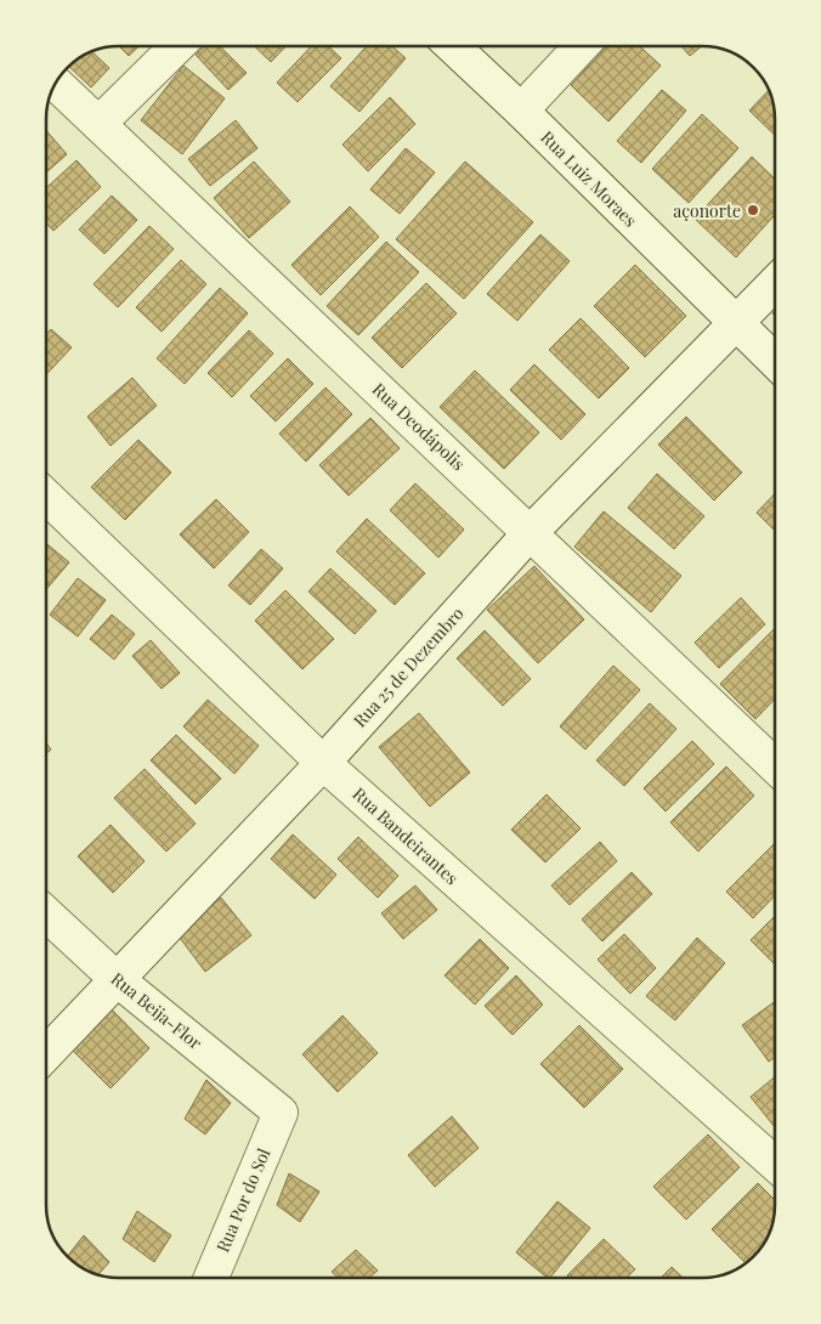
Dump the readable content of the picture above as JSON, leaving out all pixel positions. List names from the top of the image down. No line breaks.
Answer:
{"streets":{"street":["Rua Luiz Moraes","Rua Deodápolis","Rua 25 de Dezembro","Rua Bandeirantes","Rua Beija-Flor","Rua Por do Sol"]},"crossings":[["Rua Luiz Moraes","Rua 25 de Dezembro"],["Rua Deodápolis","Rua 25 de Dezembro"],["Rua 25 de Dezembro","Rua Bandeirantes"],["Rua 25 de Dezembro","Rua Beija-Flor"],["Rua Beija-Flor","Rua Por do Sol"]],"places":["açonorte"]}
